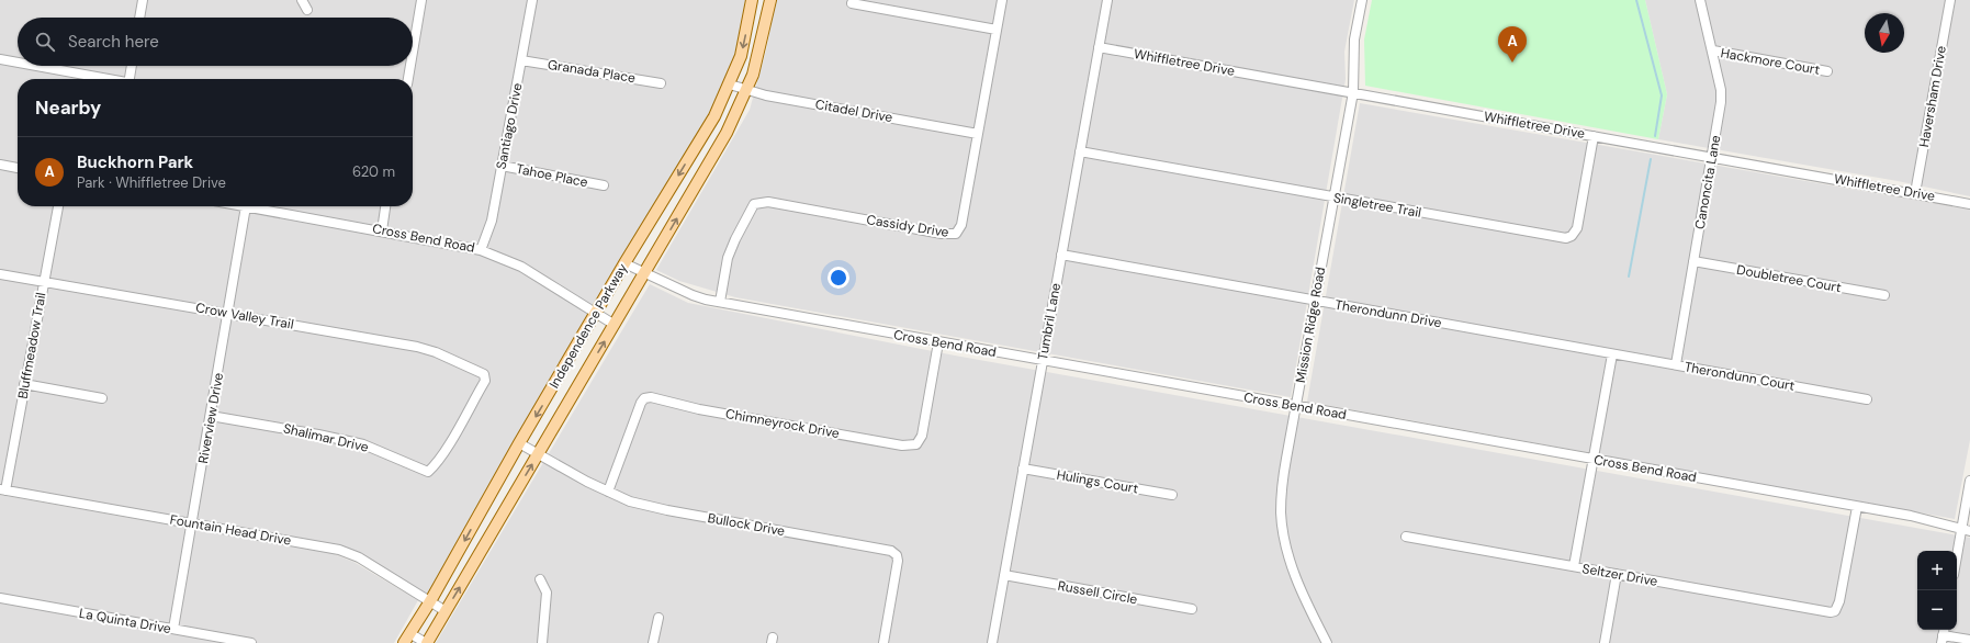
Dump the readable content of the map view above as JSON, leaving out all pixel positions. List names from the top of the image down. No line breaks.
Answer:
{"streets":{"main road":["Independence Parkway"],"street":["Hackmore Court","Whiffletree Drive","Granada Place","Haversham Drive","Citadel Drive","Santiago Drive","Tahoe Place","Canoncita Lane","Singletree Trail","Cassidy Drive","Cross Bend Road","Doubletree Court","Therondunn Drive","Crow Valley Trail","Tumbril Lane","Mission Ridge Road","Bluffmeadow Trail","Therondunn Court","Riverview Drive","Chimneyrock Drive","Shalimar Drive","Hulings Court","Bullock Drive","Fountain Head Drive","Seltzer Drive","Russell Circle","La Quinta Drive"]},"crossings":[["Hackmore Court","Canoncita Lane"],["Whiffletree Drive","Haversham Drive"],["Whiffletree Drive","Canoncita Lane"],["Whiffletree Drive","Singletree Trail"],["Whiffletree Drive","Tumbril Lane"],["Whiffletree Drive","Mission Ridge Road"],["Granada Place","Santiago Drive"],["Citadel Drive","Cassidy Drive"],["Citadel Drive","Independence Parkway"],["Santiago Drive","Tahoe Place"],["Santiago Drive","Cross Bend Road"],["Canoncita Lane","Doubletree Court"],["Canoncita Lane","Therondunn Court"],["Singletree Trail","Tumbril Lane"],["Singletree Trail","Mission Ridge Road"],["Cassidy Drive","Cross Bend Road"],["Cross Bend Road","Tumbril Lane"],["Cross Bend Road","Mission Ridge Road"],["Cross Bend Road","Independence Parkway"],["Cross Bend Road","Riverview Drive"],["Cross Bend Road","Chimneyrock Drive"],["Cross Bend Road","Seltzer Drive"],["Therondunn Drive","Tumbril Lane"],["Therondunn Drive","Mission Ridge Road"],["Therondunn Drive","Therondunn Court"],["Crow Valley Trail","Bluffmeadow Trail"],["Crow Valley Trail","Riverview Drive"],["Crow Valley Trail","Shalimar Drive"],["Tumbril Lane","Hulings Court"],["Tumbril Lane","Russell Circle"],["Independence Parkway","Bullock Drive"],["Independence Parkway","Fountain Head Drive"],["Bluffmeadow Trail","Fountain Head Drive"],["Riverview Drive","Shalimar Drive"],["Riverview Drive","Fountain Head Drive"],["Riverview Drive","La Quinta Drive"],["Chimneyrock Drive","Bullock Drive"]],"north":"bottom","page":{"search":"Search here","pins":"A","heading":"Nearby","list":[{"mark":"A","name":"Buckhorn Park","note":"Park · Whiffletree Drive","value":"620 m"}],"map_buttons":["+","−"]}}
